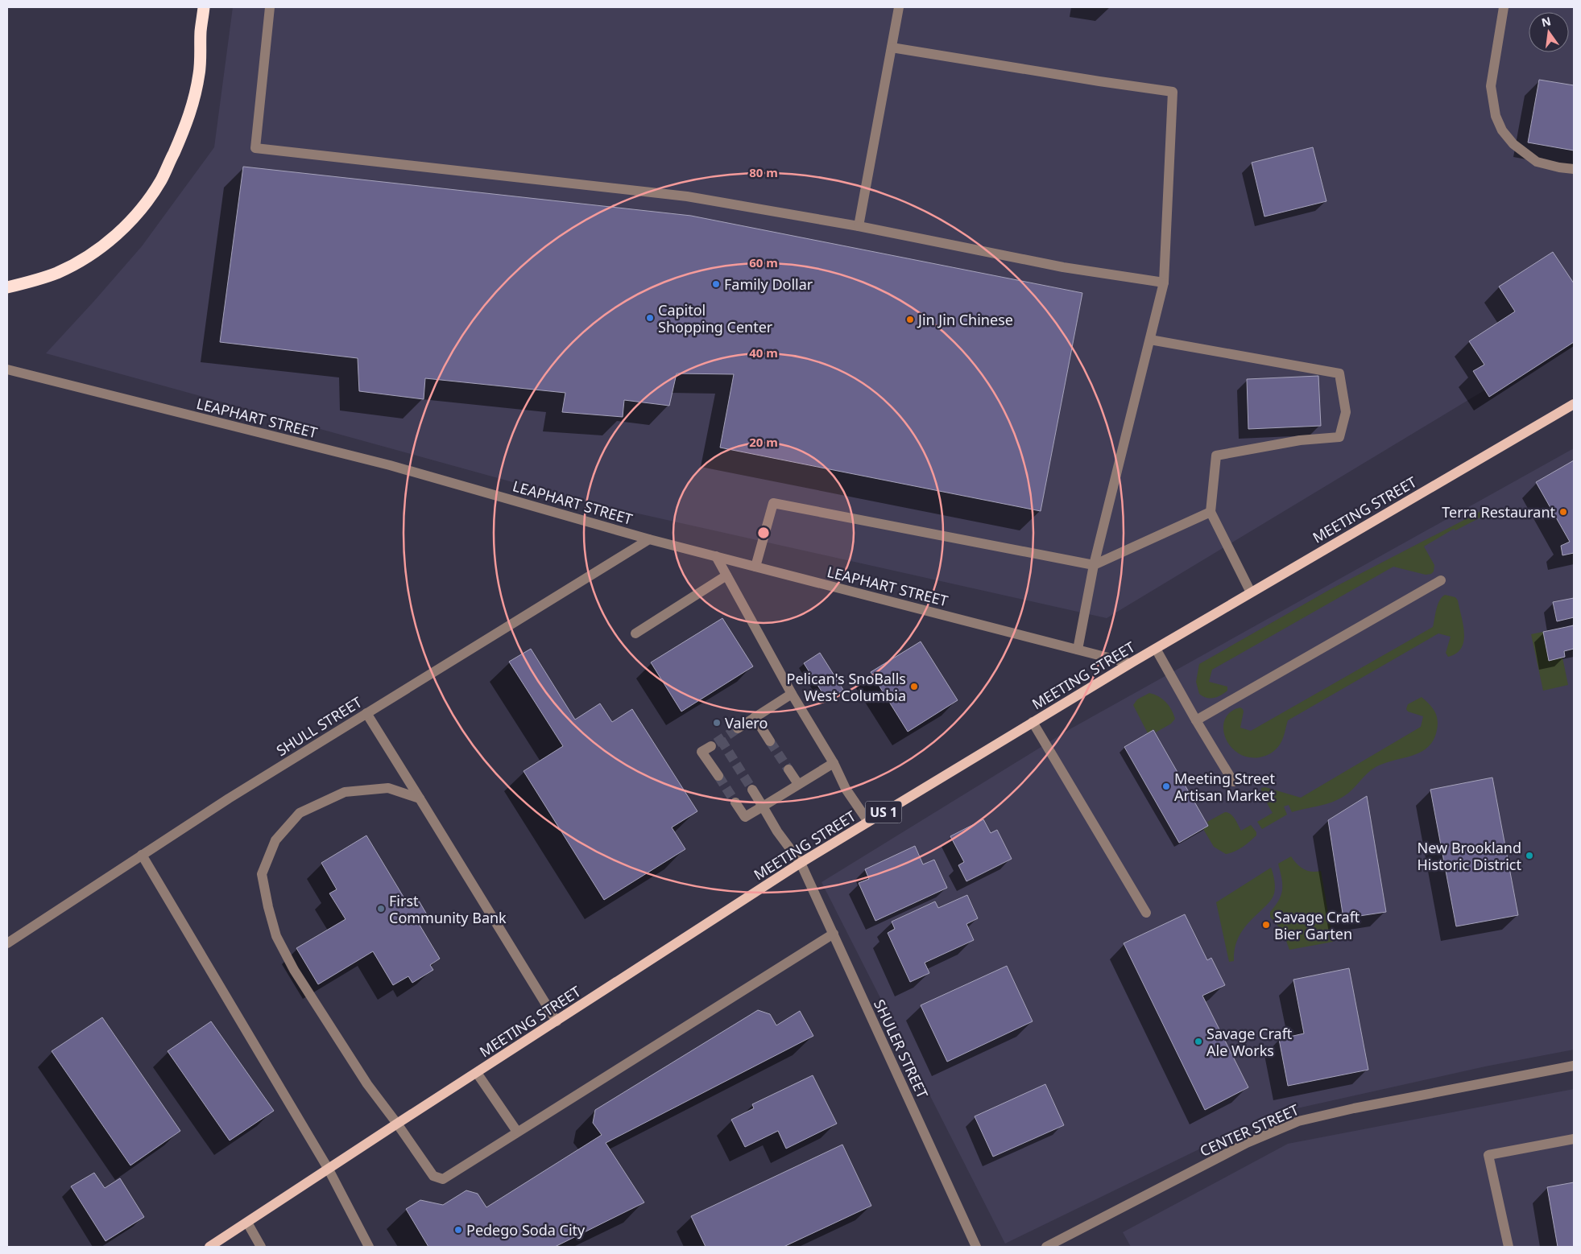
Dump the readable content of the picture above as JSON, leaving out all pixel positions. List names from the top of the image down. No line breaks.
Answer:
{"streets":{"main road":["MEETING STREET","US 1"],"street":["LEAPHART STREET","SHULL STREET","SHULER STREET","CENTER STREET"]},"crossings":[["LEAPHART STREET","MEETING STREET"],["LEAPHART STREET","SHULL STREET"],["MEETING STREET","SHULER STREET"]],"places":["Family Dollar","Capitol Shopping Center","Jin Jin Chinese","Terra Restaurant","Pelican's SnoBalls West Columbia","Valero","Meeting Street Artisan Market","New Brookland Historic District","First Community Bank","Savage Craft Bier Garten","Savage Craft Ale Works","Pedego Soda City"],"north":"top","rings":["80 m","60 m","40 m","20 m"]}
